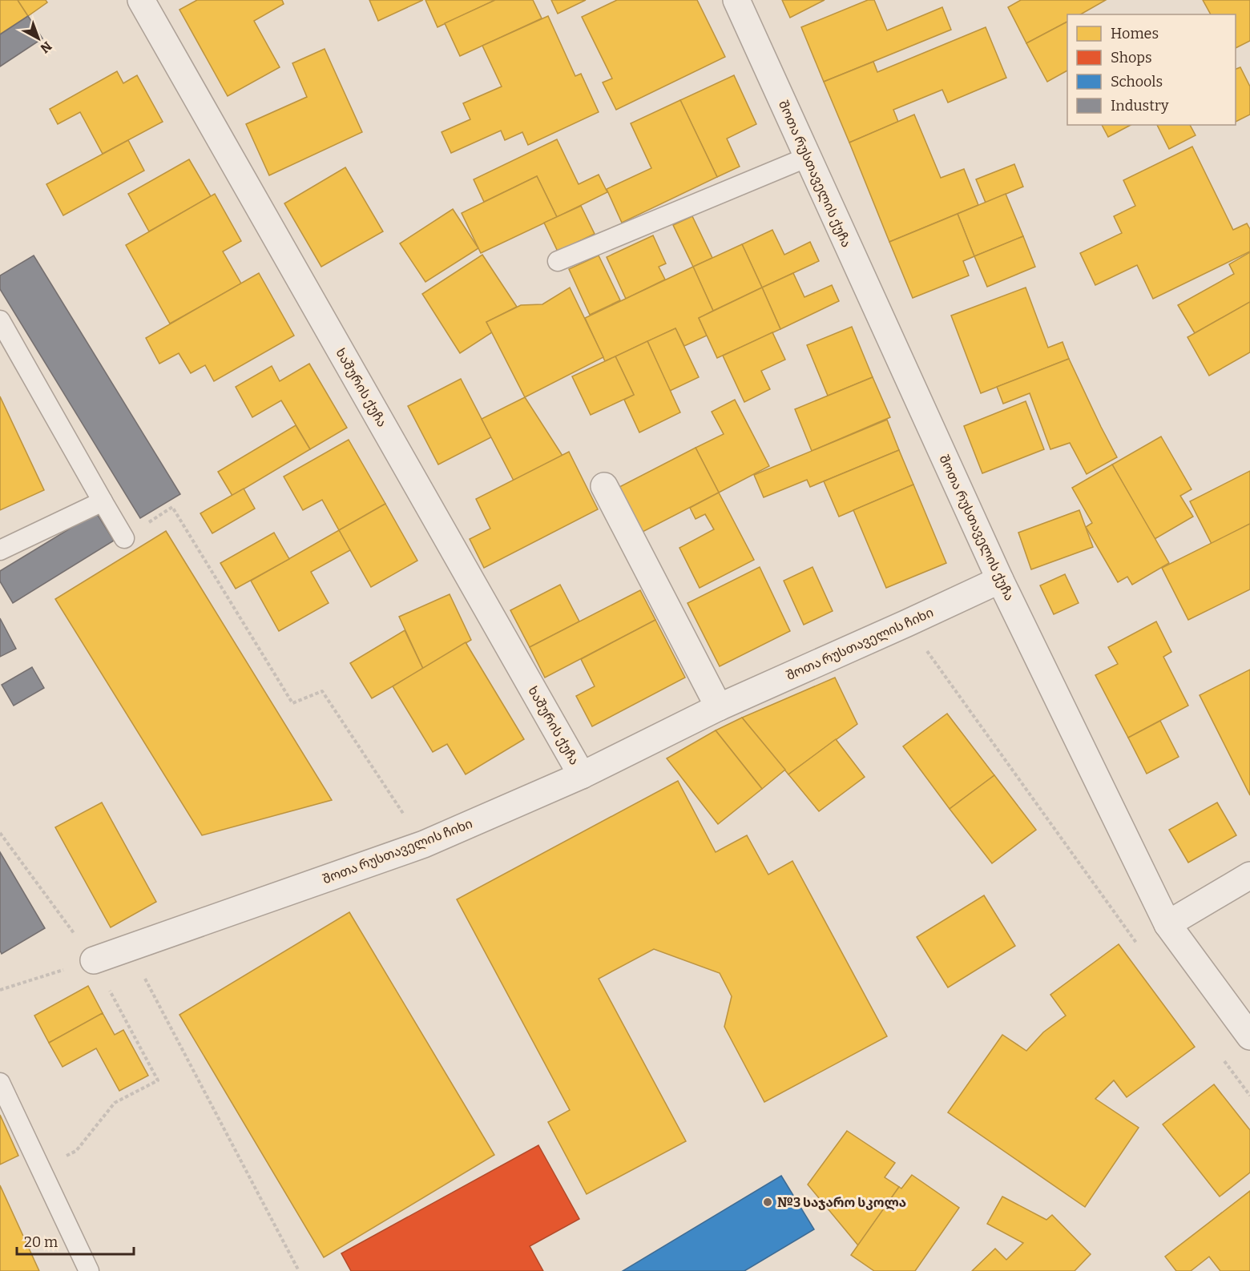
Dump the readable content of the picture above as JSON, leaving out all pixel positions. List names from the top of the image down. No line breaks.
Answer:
{"streets":{"street":["შოთა რუსთაველის ქუჩა","ხაშურის ქუჩა","შოთა რუსთაველის ჩიხი"]},"crossings":[["შოთა რუსთაველის ქუჩა","შოთა რუსთაველის ჩიხი"],["ხაშურის ქუჩა","შოთა რუსთაველის ჩიხი"]],"places":["№3 საჯარო სკოლა"],"legend":["Homes","Shops","Schools","Industry"],"scale_bar":"20 m","north":"bottom right"}
